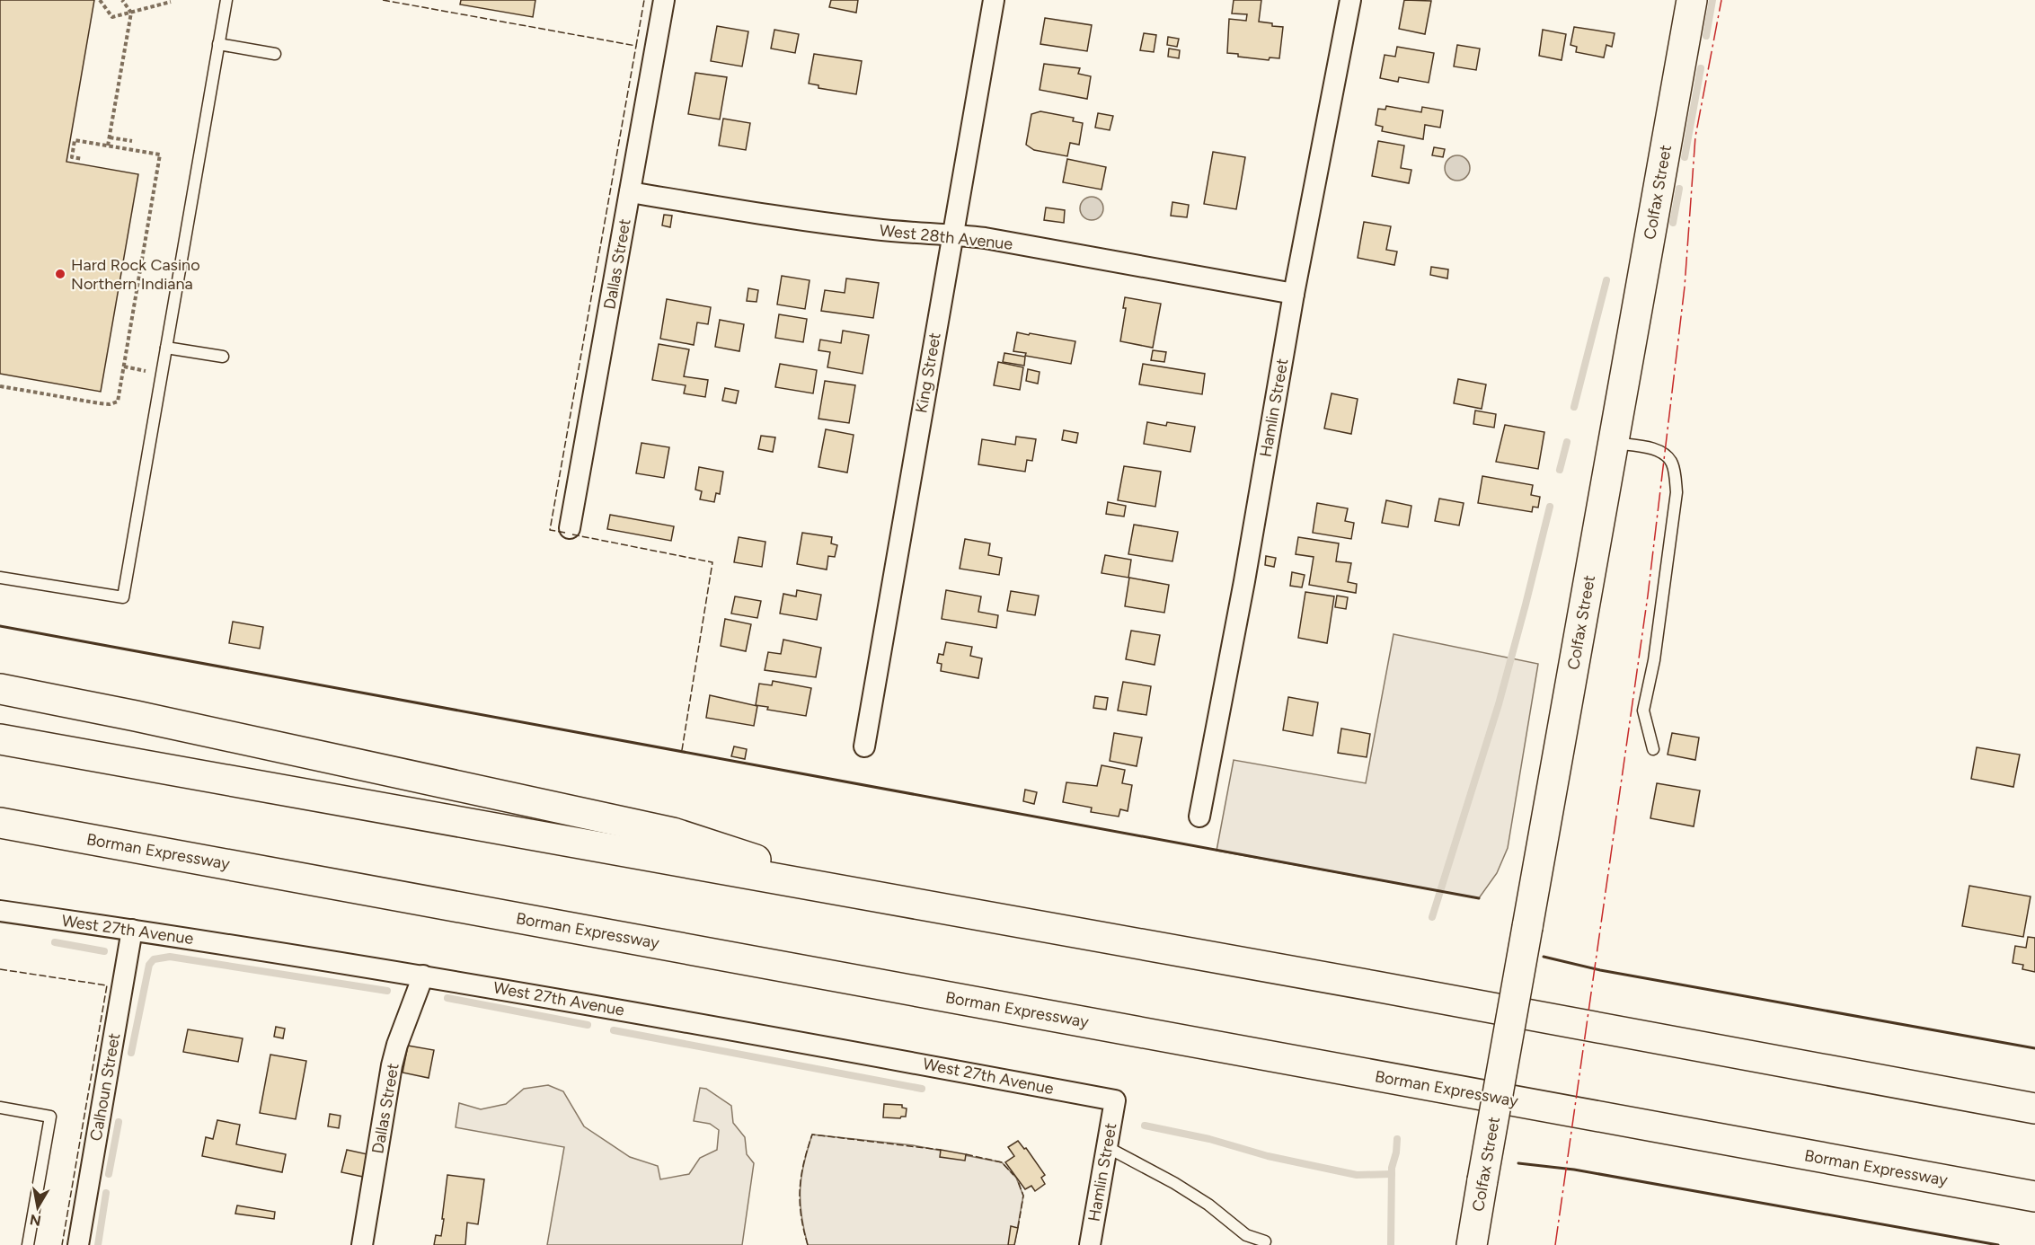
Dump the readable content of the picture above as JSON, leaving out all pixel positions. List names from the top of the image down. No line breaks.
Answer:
{"streets":{"main road":["Colfax Street","Borman Expressway"],"street":["West 28th Avenue","Dallas Street","King Street","Hamlin Street","West 27th Avenue","Calhoun Street"]},"crossings":[["West 28th Avenue","Dallas Street"],["West 28th Avenue","King Street"],["West 28th Avenue","Hamlin Street"],["Dallas Street","West 27th Avenue"],["Hamlin Street","West 27th Avenue"],["West 27th Avenue","Calhoun Street"]],"places":["Hard Rock Casino Northern Indiana"],"north":"bottom"}
